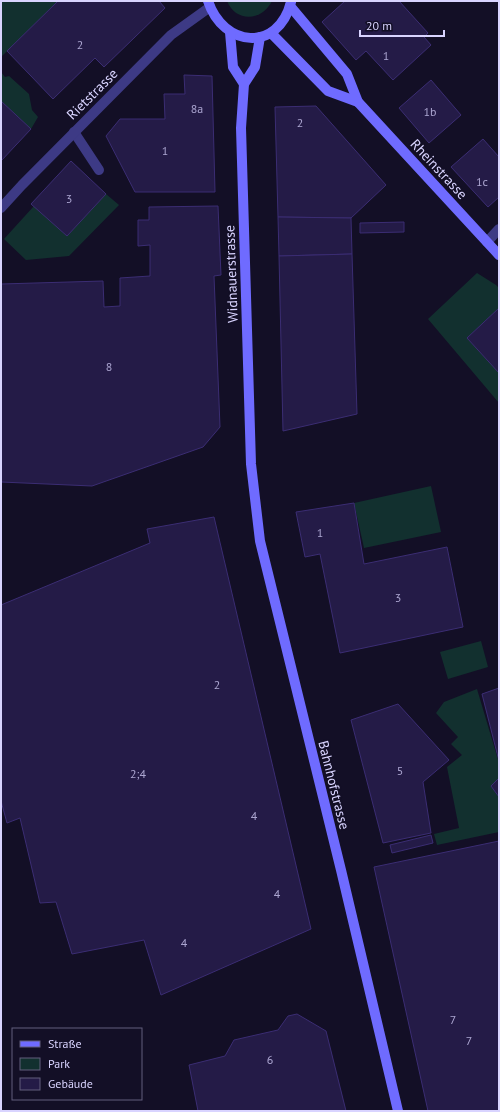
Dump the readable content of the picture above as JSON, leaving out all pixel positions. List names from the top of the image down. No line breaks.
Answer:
{"streets":{"main road":["Rheinstrasse","Widnauerstrasse","Bahnhofstrasse"],"street":["Rietstrasse"]},"crossings":[["Widnauerstrasse","Bahnhofstrasse"]],"house_numbers":["2","1","8a","1b","2","1","1c","3","8","1","3","2","5","2;4","4","4","4","7","7","6"],"legend":["Straße","Park","Gebäude"],"scale_bar":"20 m"}
